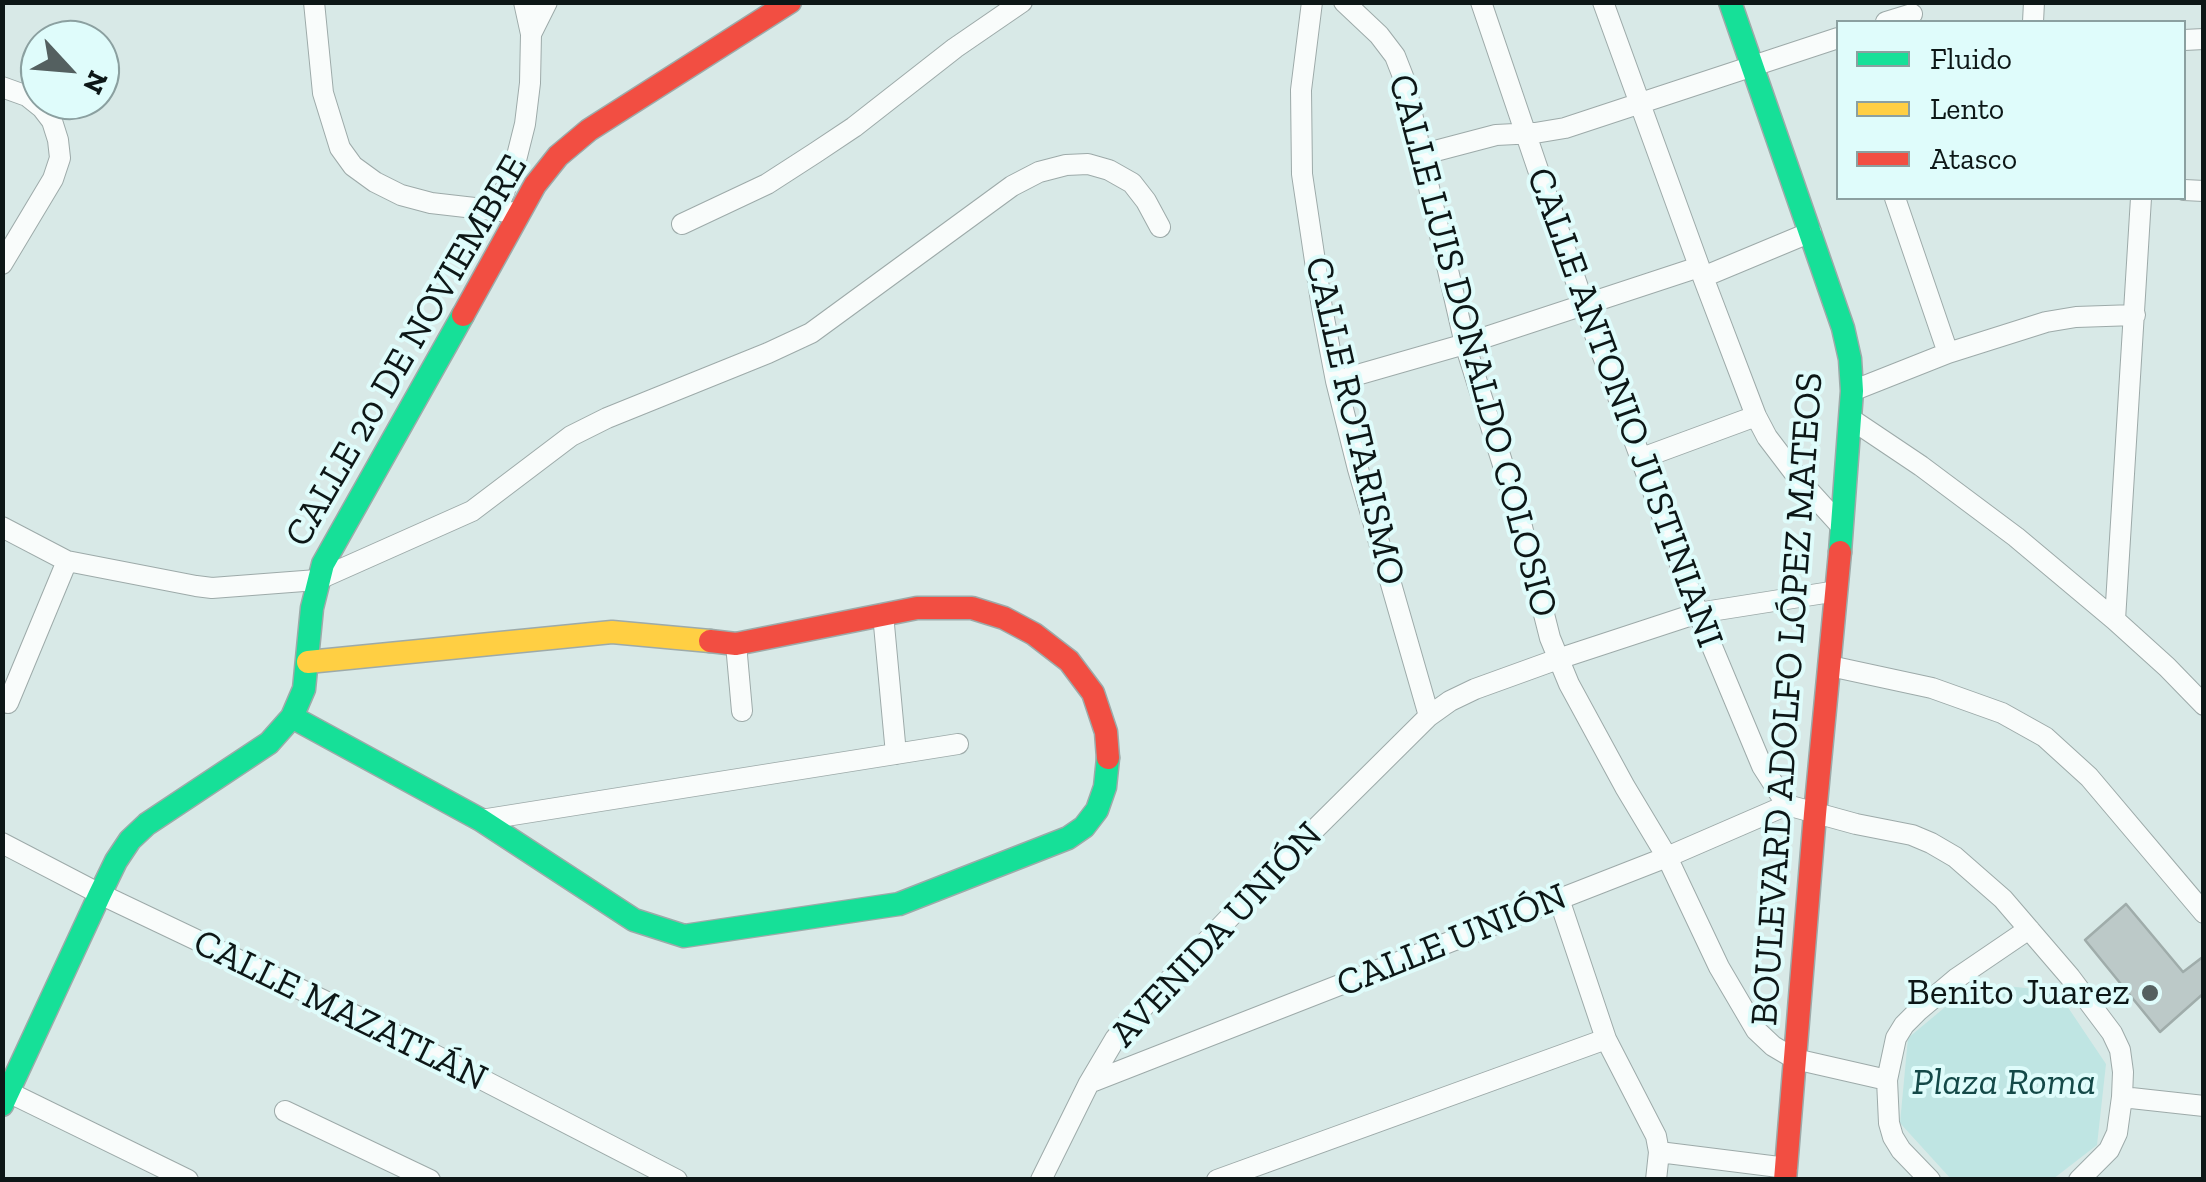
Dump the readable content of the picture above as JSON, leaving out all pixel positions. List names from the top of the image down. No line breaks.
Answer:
{"streets":{"street":["CALLE LUIS DONALDO COLOSIO","CALLE 20 DE NOVIEMBRE","CALLE ANTONIO JUSTINIANI","CALLE ROTARISMO","BOULEVARD ADOLFO LÓPEZ MATEOS","AVENIDA UNIÓN","CALLE UNIÓN","CALLE MAZATLÁN"]},"crossings":[["CALLE LUIS DONALDO COLOSIO","BOULEVARD ADOLFO LÓPEZ MATEOS"],["CALLE LUIS DONALDO COLOSIO","AVENIDA UNIÓN"],["CALLE LUIS DONALDO COLOSIO","CALLE UNIÓN"],["CALLE 20 DE NOVIEMBRE","CALLE MAZATLÁN"],["CALLE ANTONIO JUSTINIANI","AVENIDA UNIÓN"],["CALLE ANTONIO JUSTINIANI","CALLE UNIÓN"],["CALLE ROTARISMO","AVENIDA UNIÓN"],["BOULEVARD ADOLFO LÓPEZ MATEOS","AVENIDA UNIÓN"],["AVENIDA UNIÓN","CALLE UNIÓN"]],"parks":["Plaza Roma"],"places":["Benito Juarez"],"legend":["Fluido","Lento","Atasco"],"north":"bottom right"}
